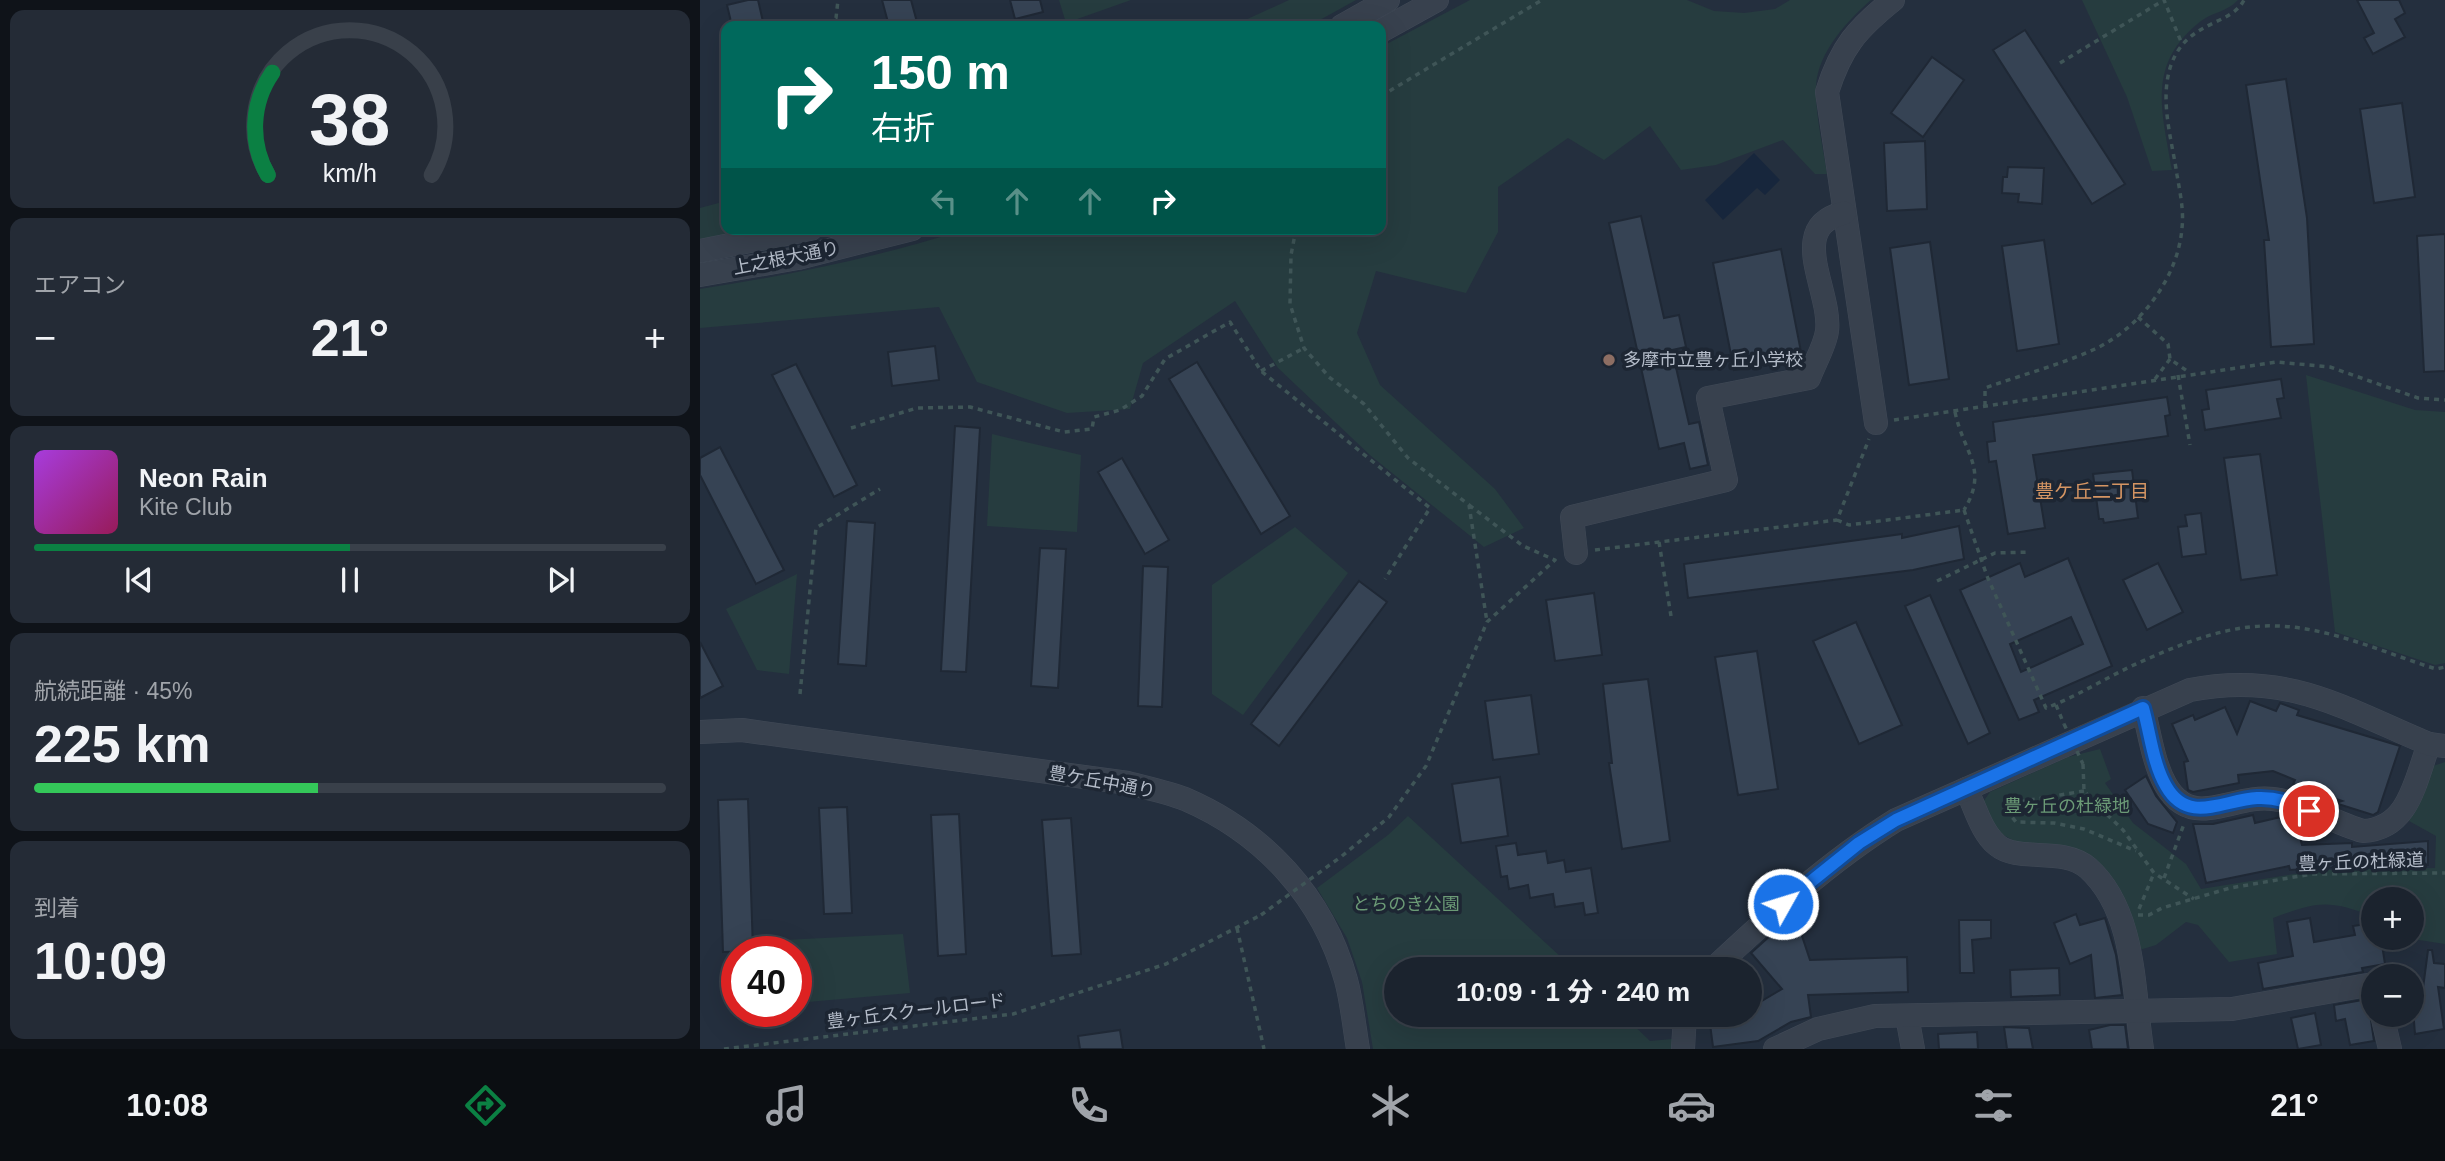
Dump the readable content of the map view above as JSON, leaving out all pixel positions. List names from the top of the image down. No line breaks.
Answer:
{"streets":{"street":["上之根大通り","豊ケ丘中通り"],"path":["豊ヶ丘の杜緑道","豊ヶ丘スクールロード"]},"districts":["豊ケ丘二丁目"],"parks":["豊ヶ丘の杜緑地","とちのき公園"],"places":["多摩市立豊ヶ丘小学校"],"page":{"turn":["150 m","右折"],"tile":["エアコン",["航続距離 · 45%","225 km"],["到着","10:09"]],"heat":["−","21°","+"],"song":["Neon Rain","Kite Club"],"map_buttons":["+","−"],"limit":"40","trip":"10:09 · 1 分 · 240 m","tabs":["10:08","21°"],"gauge":["38","km/h"]}}
